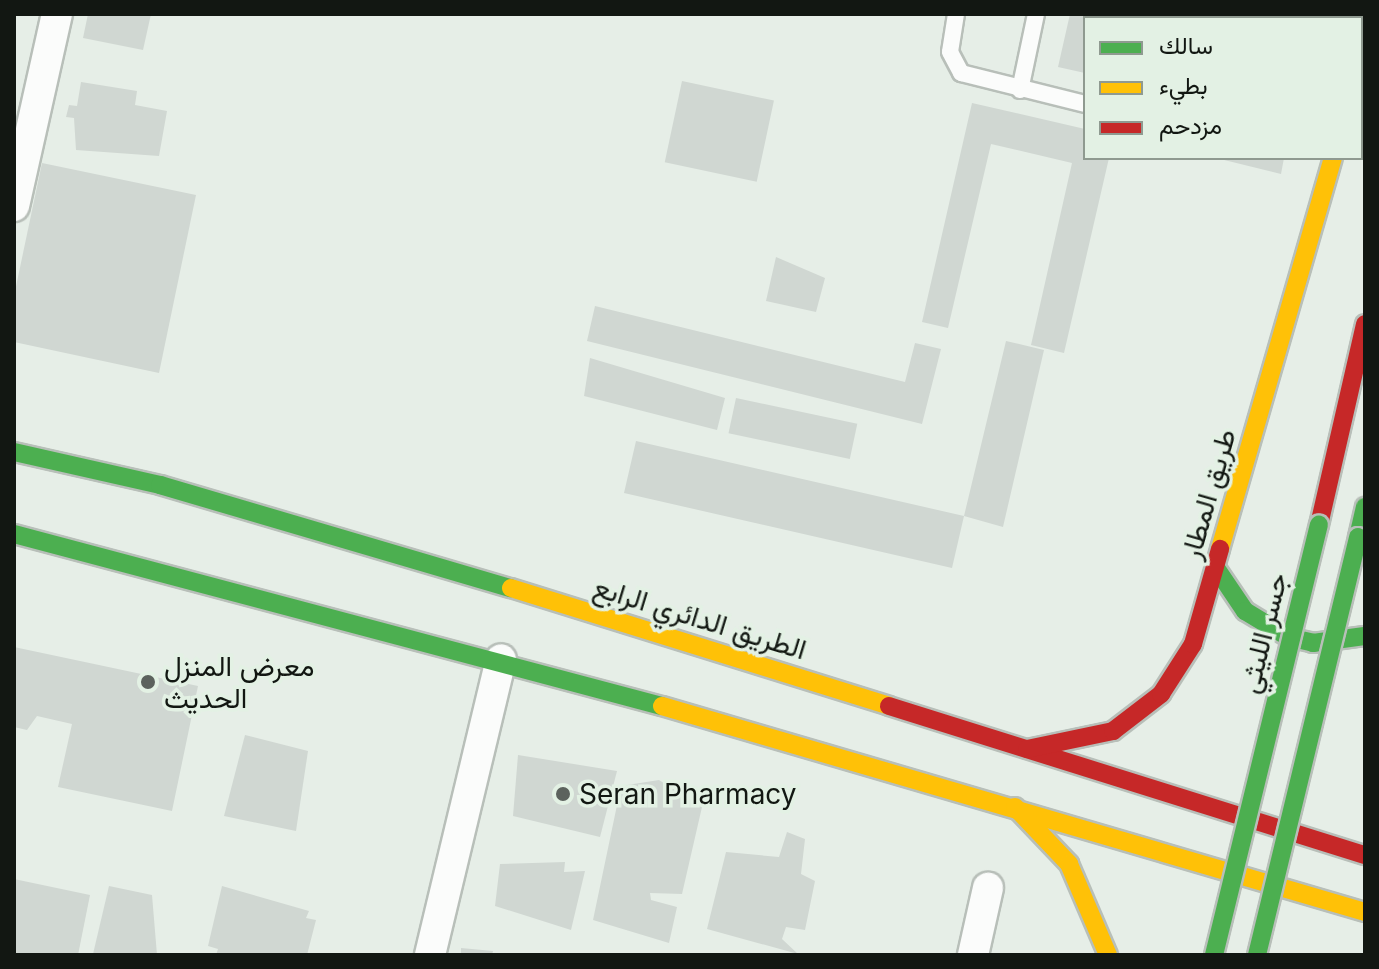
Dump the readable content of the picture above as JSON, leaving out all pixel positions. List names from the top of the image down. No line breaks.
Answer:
{"streets":{"main road":["طريق المطار","الطريق الدائري الرابع","جسر الليثي"]},"crossings":[["طريق المطار","الطريق الدائري الرابع"]],"places":["معرض المنزل الحديث","Seran Pharmacy"],"legend":["سالك","بطيء","مزدحم"]}
